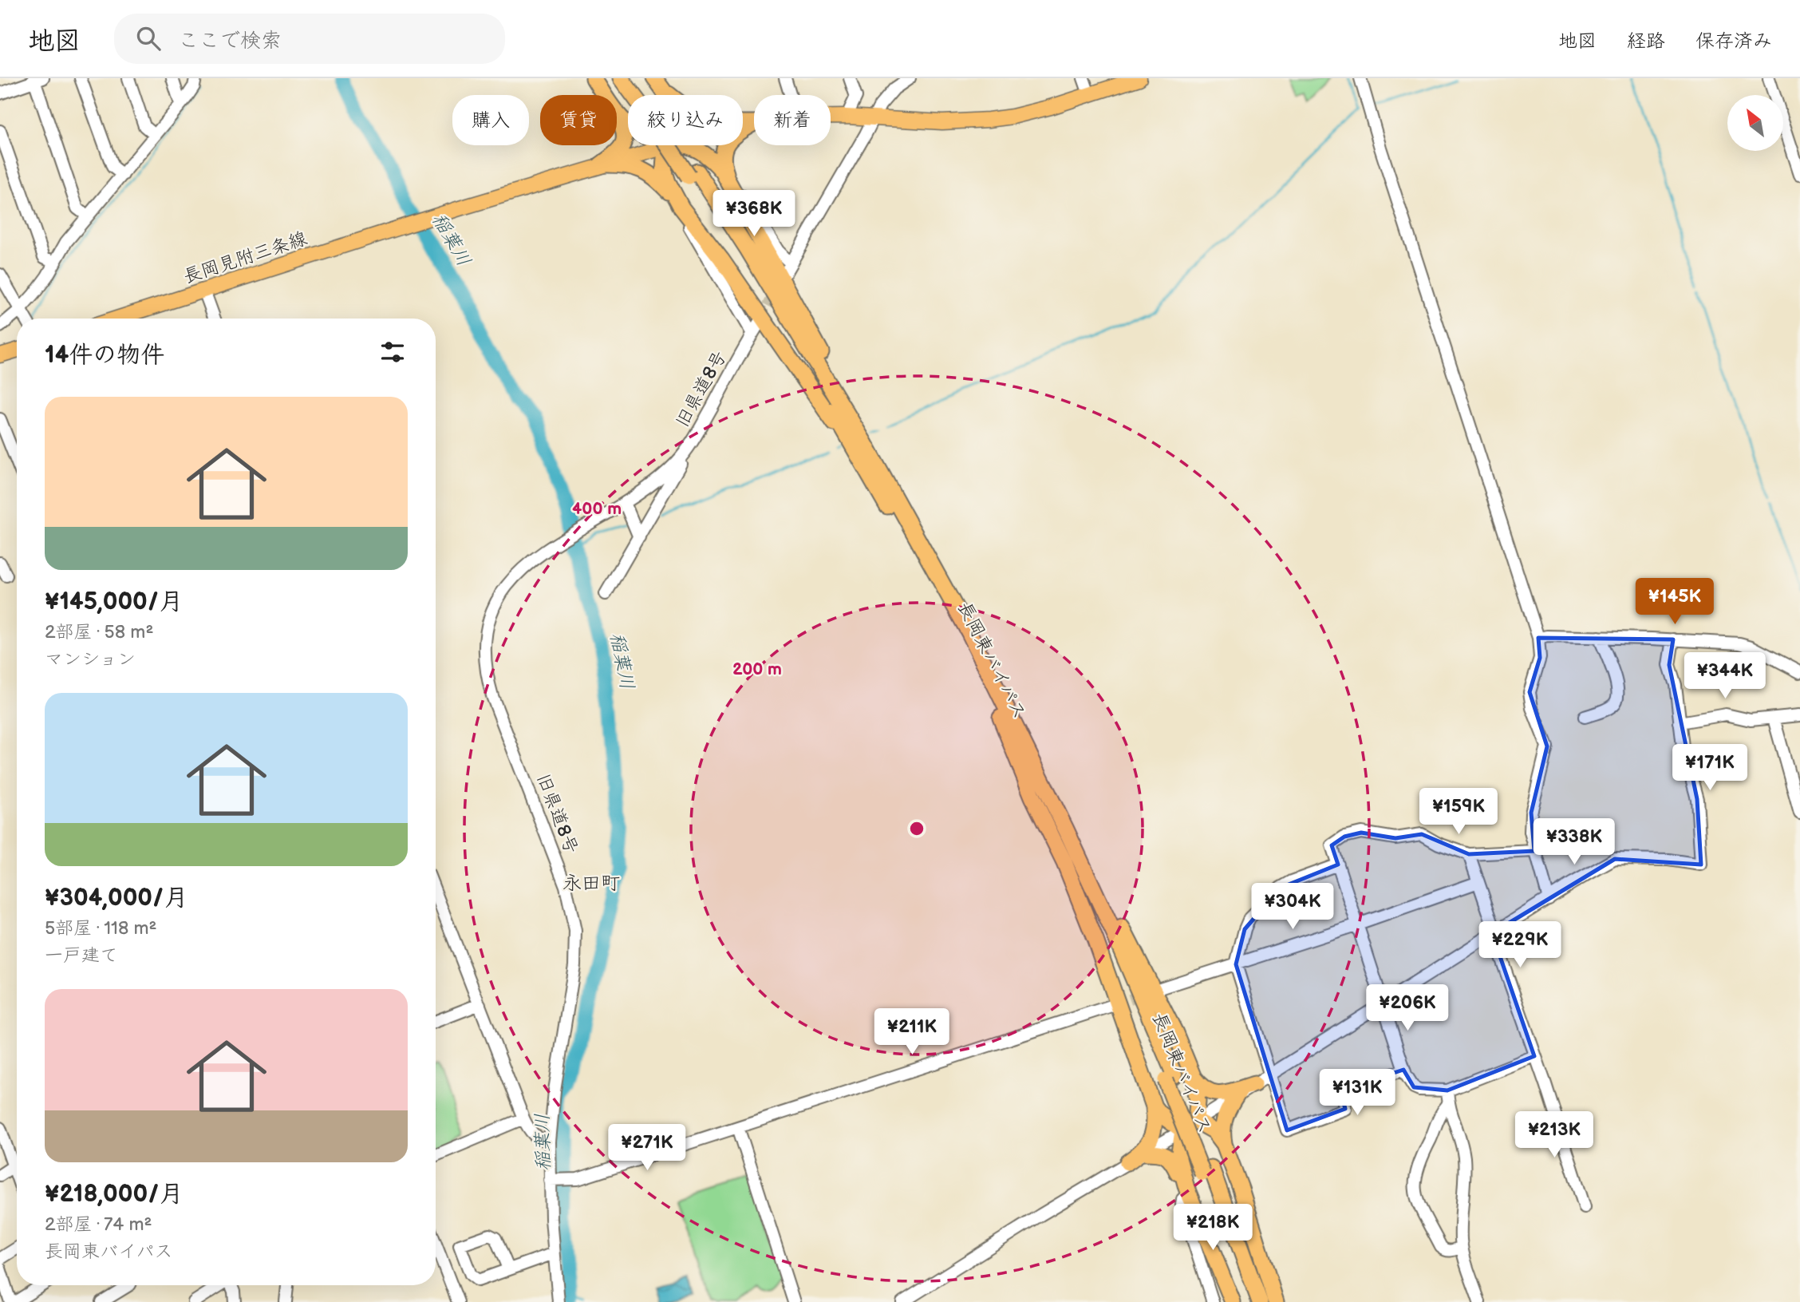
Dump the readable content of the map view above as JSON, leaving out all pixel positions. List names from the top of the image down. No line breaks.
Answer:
{"streets":{"highway":["長岡東バイパス"],"main road":["長岡見附三条線"],"street":["旧県道8号"]},"districts":["永田町"],"water":["稲葉川"],"north":"top left","page":{"header":"地図","search":"ここで検索","nav":["地図","経路","保存済み"],"chip":["購入","賃貸","絞り込み","新着"],"price":["¥368K","¥145K","¥344K","¥171K","¥159K","¥338K","¥304K","¥229K","¥206K","¥211K","¥131K","¥213K","¥271K","¥218K"],"heading":"14件の物件","list":[{"name":"¥145,000/月","note":"2部屋 · 58 m² · マンション"},{"name":"¥304,000/月","note":"5部屋 · 118 m² · 一戸建て"},{"name":"¥218,000/月","note":"2部屋 · 74 m² · 長岡東バイパス"}]},"rings":["400 m","200 m"]}
